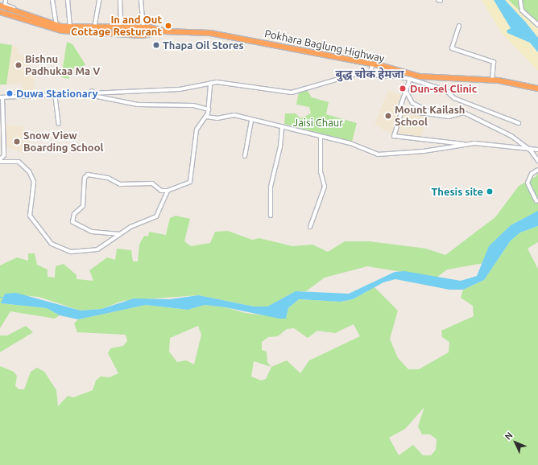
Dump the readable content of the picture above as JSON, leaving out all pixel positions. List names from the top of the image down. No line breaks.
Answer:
{"streets":{"highway":["Pokhara Baglung Highway"]},"districts":["बुद्ध चोक हेमजा"],"parks":["Jaisi Chaur"],"places":["In and Out Cottage Resturant","Thapa Oil Stores","Bishnu Padhukaa Ma V","Dun-sel Clinic","Duwa Stationary","Mount Kailash School","Snow View Boarding School","Thesis site"],"north":"top left"}
